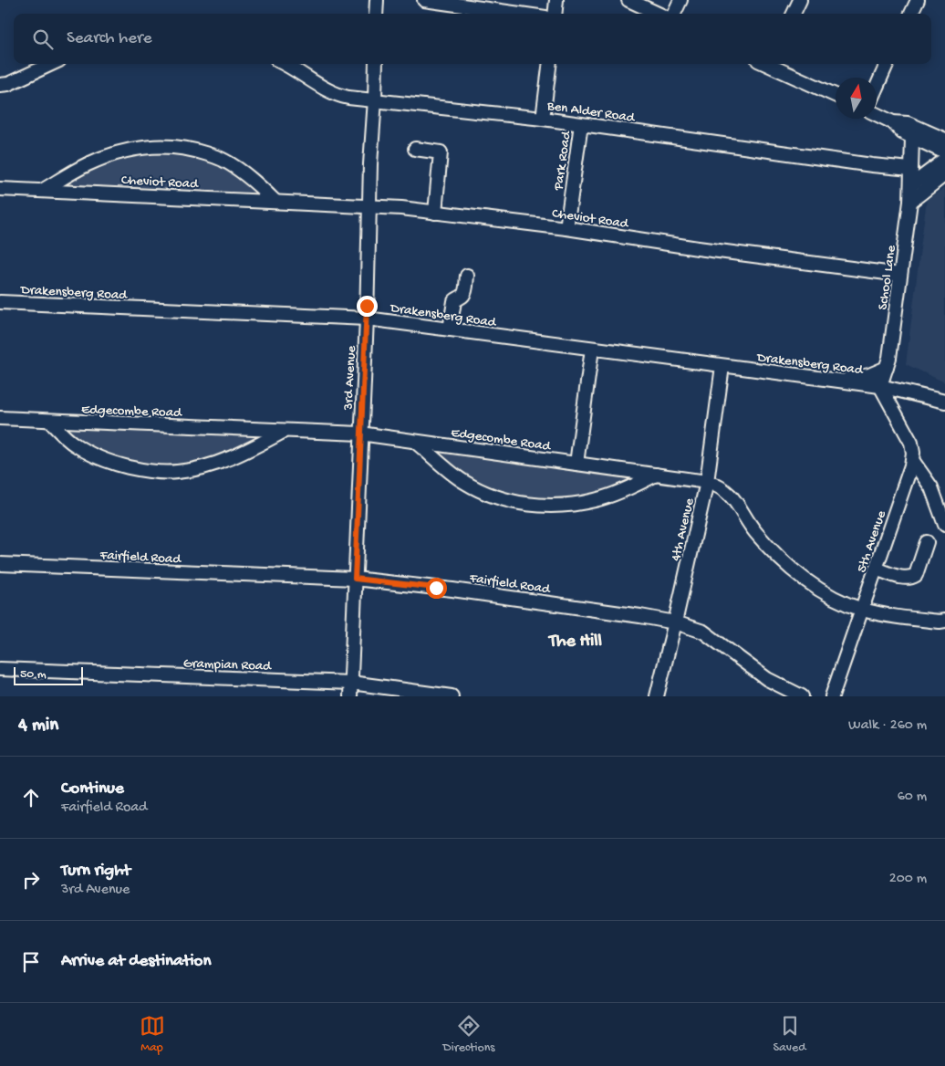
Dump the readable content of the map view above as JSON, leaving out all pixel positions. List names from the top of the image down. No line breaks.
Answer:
{"streets":{"street":["Ben Alder Road","Park Road","Cheviot Road","School Lane","Drakensberg Road","3rd Avenue","Edgecombe Road","4th Avenue","5th Avenue","Fairfield Road","Grampian Road"]},"crossings":[["Ben Alder Road","Park Road"],["Ben Alder Road","School Lane"],["Ben Alder Road","3rd Avenue"],["Park Road","Cheviot Road"],["Cheviot Road","School Lane"],["Cheviot Road","3rd Avenue"],["School Lane","Drakensberg Road"],["School Lane","5th Avenue"],["Drakensberg Road","3rd Avenue"],["Drakensberg Road","4th Avenue"],["Drakensberg Road","5th Avenue"],["3rd Avenue","Edgecombe Road"],["3rd Avenue","Fairfield Road"],["3rd Avenue","Grampian Road"],["Edgecombe Road","4th Avenue"],["Edgecombe Road","5th Avenue"],["4th Avenue","Fairfield Road"]],"districts":["The Hill"],"scale_bar":"50 m","north":"top","page":{"search":"Search here","scale":"50 m","heading":["4 min","Walk · 260 m"],"list":[["Continue","Fairfield Road","60 m"],["Turn right","3rd Avenue","200 m"],"Arrive at destination"],"nav":["Map","Directions","Saved"]}}
